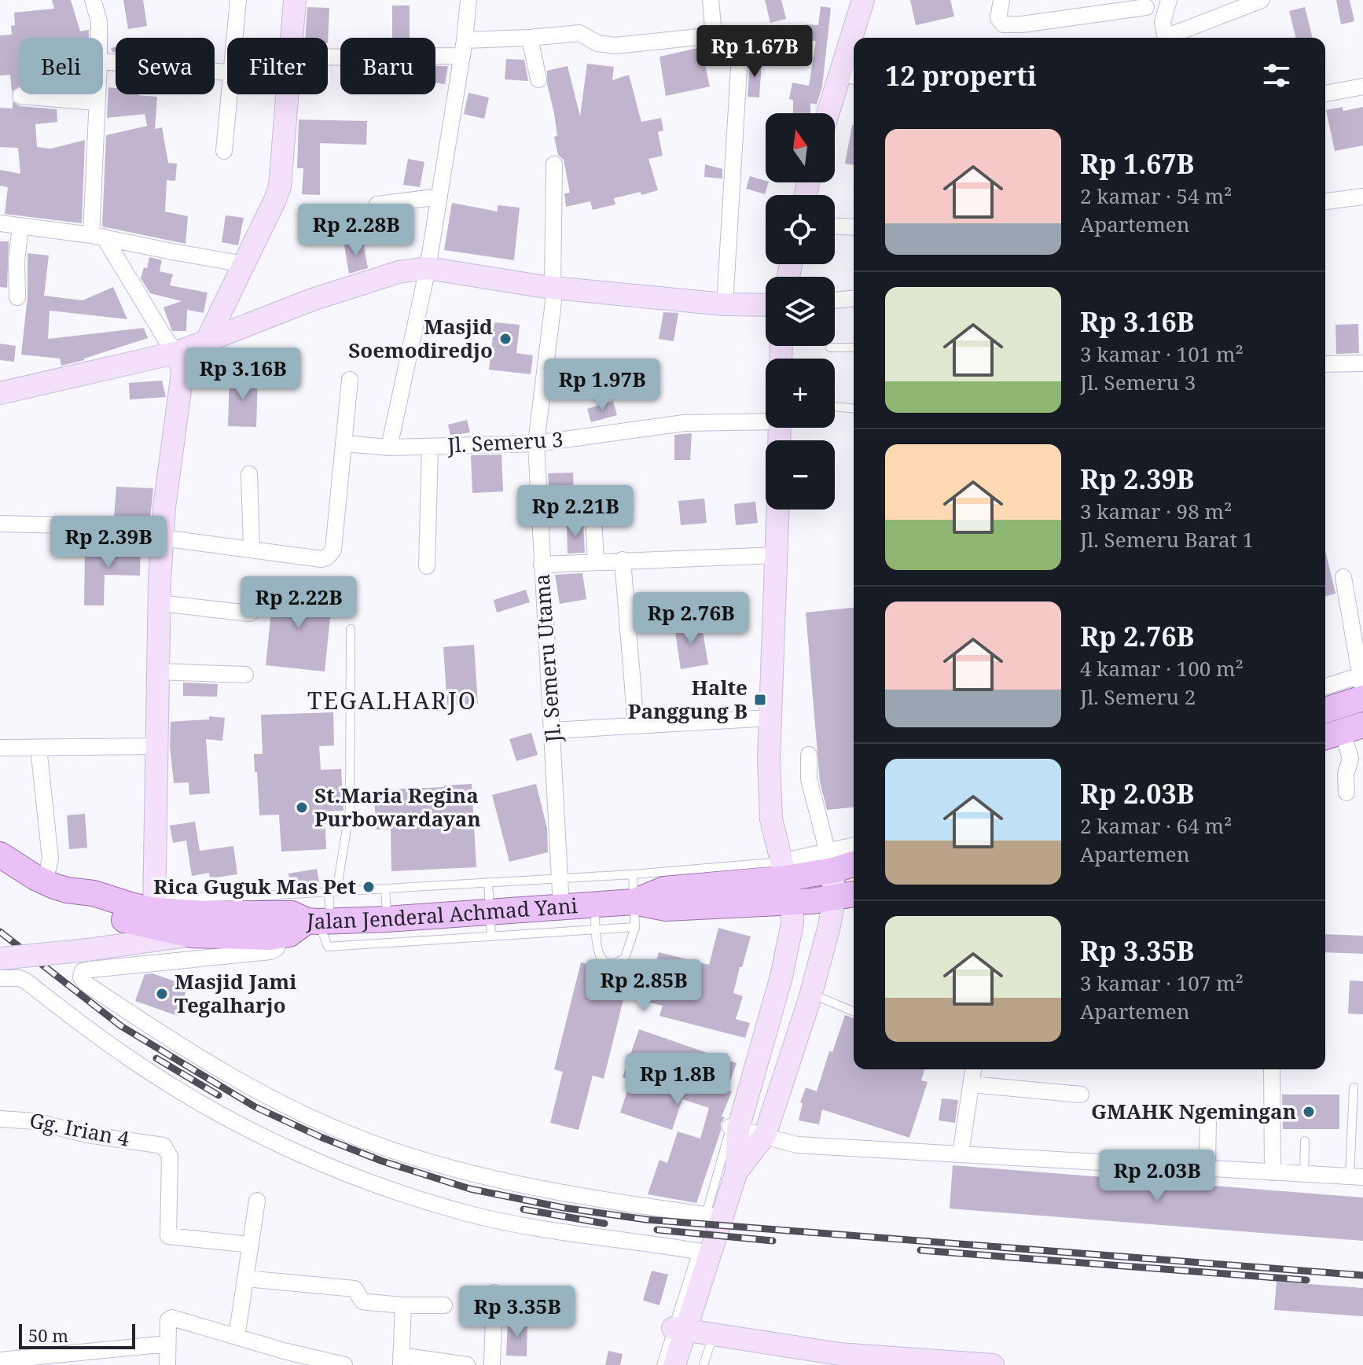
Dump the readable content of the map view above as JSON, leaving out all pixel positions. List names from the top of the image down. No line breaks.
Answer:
{"streets":{"main road":["Jalan Jenderal Achmad Yani"],"street":["Jl. Semeru 3","Jl. Semeru Utama","Gg. Irian 4"]},"crossings":[["Jl. Semeru 3","Jl. Semeru Utama"],["Jl. Semeru Utama","Jalan Jenderal Achmad Yani"]],"districts":["TEGALHARJO"],"places":{"other":["Masjid Soemodiredjo","St.Maria Regina Purbowardayan","Rica Guguk Mas Pet","Masjid Jami Tegalharjo","GMAHK Ngemingan"],"transit":["Halte Panggung B"]},"scale_bar":"50 m","north":"top","page":{"price":["Rp 1.67B","Rp 2.28B","Rp 3.16B","Rp 1.97B","Rp 2.21B","Rp 2.39B","Rp 2.22B","Rp 2.76B","Rp 2.85B","Rp 1.8B","Rp 2.03B","Rp 3.35B"],"chip":["Beli","Sewa","Filter","Baru"],"heading":"12 properti","map_buttons":["+","−"],"list":[{"name":"Rp 1.67B","note":"2 kamar · 54 m² · Apartemen"},{"name":"Rp 3.16B","note":"3 kamar · 101 m² · Jl. Semeru 3"},{"name":"Rp 2.39B","note":"3 kamar · 98 m² · Jl. Semeru Barat 1"},{"name":"Rp 2.76B","note":"4 kamar · 100 m² · Jl. Semeru 2"},{"name":"Rp 2.03B","note":"2 kamar · 64 m² · Apartemen"},{"name":"Rp 3.35B","note":"3 kamar · 107 m² · Apartemen"}],"scale":"50 m"}}
